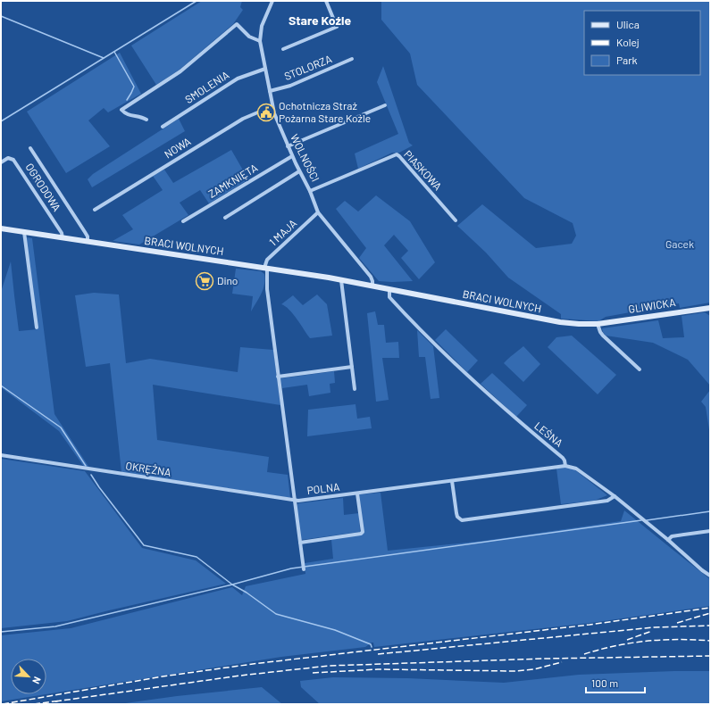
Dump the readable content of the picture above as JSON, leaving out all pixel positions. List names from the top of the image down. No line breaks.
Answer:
{"streets":{"main road":["BRACI WOLNYCH","GLIWICKA"],"street":["STOLORZA","SMOLENIA","NOWA","WOLNOŚCI","PIASKOWA","ZAMKNIĘTA","OGRODOWA","1 MAJA","LEŚNA","OKRĘŻNA","POLNA"]},"crossings":[["STOLORZA","WOLNOŚCI"],["SMOLENIA","WOLNOŚCI"],["NOWA","WOLNOŚCI"],["WOLNOŚCI","PIASKOWA"],["WOLNOŚCI","ZAMKNIĘTA"],["WOLNOŚCI","1 MAJA"],["WOLNOŚCI","BRACI WOLNYCH"],["OGRODOWA","BRACI WOLNYCH"],["1 MAJA","BRACI WOLNYCH"],["1 MAJA","POLNA"],["BRACI WOLNYCH","GLIWICKA"],["BRACI WOLNYCH","LEŚNA"],["BRACI WOLNYCH","POLNA"],["LEŚNA","POLNA"],["OKRĘŻNA","POLNA"]],"districts":["Stare Koźle"],"parks":["Gacek"],"places":{"public building":["Ochotnicza Straż Pożarna Stare Koźle"],"supermarket":["Dino"]},"legend":["Ulica","Kolej","Park"],"scale_bar":"100 m","north":"bottom right"}
